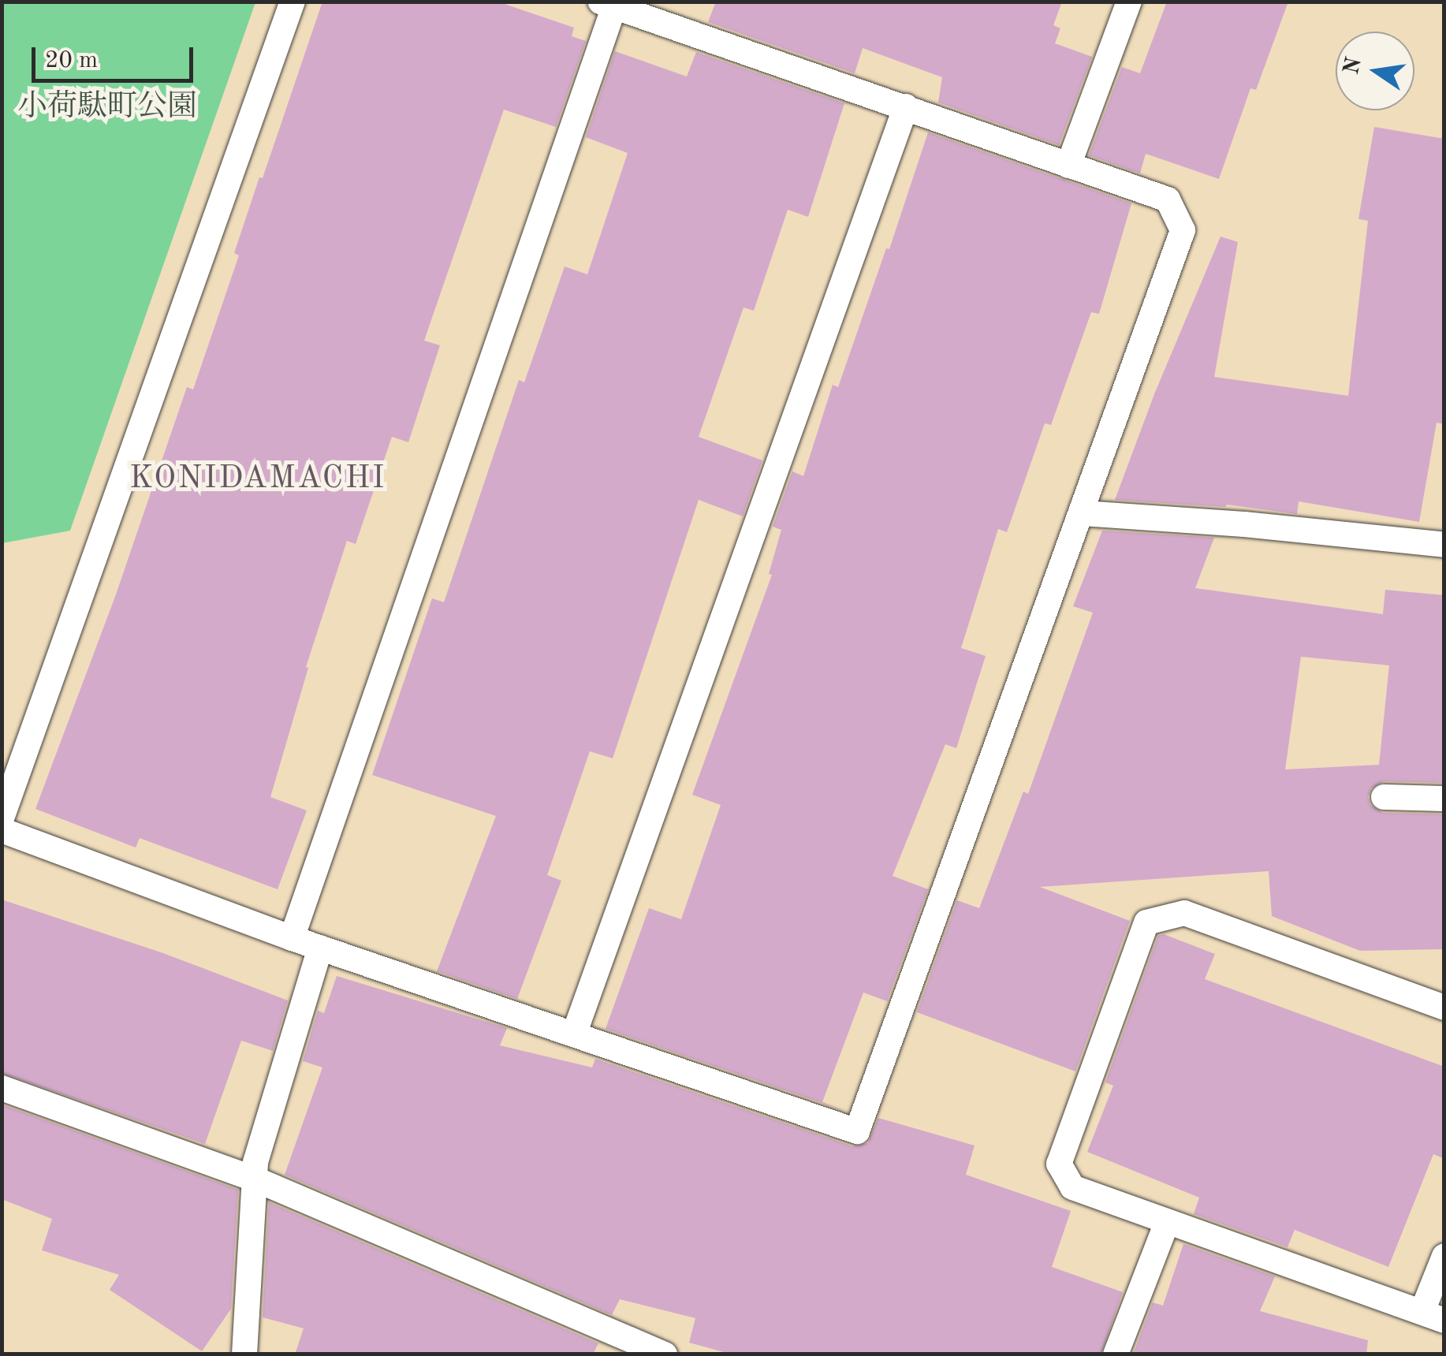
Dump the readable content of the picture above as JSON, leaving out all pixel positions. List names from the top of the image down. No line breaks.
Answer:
{"districts":["KONIDAMACHI"],"parks":["小荷駄町公園"],"scale_bar":"20 m","north":"left"}
